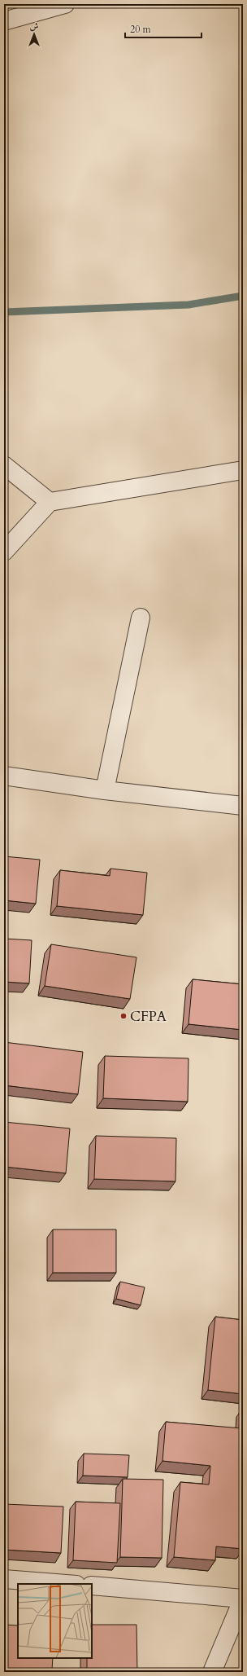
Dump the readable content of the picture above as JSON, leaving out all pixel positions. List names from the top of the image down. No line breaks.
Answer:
{"places":["CFPA"],"scale_bar":"20 m","north":"top"}
